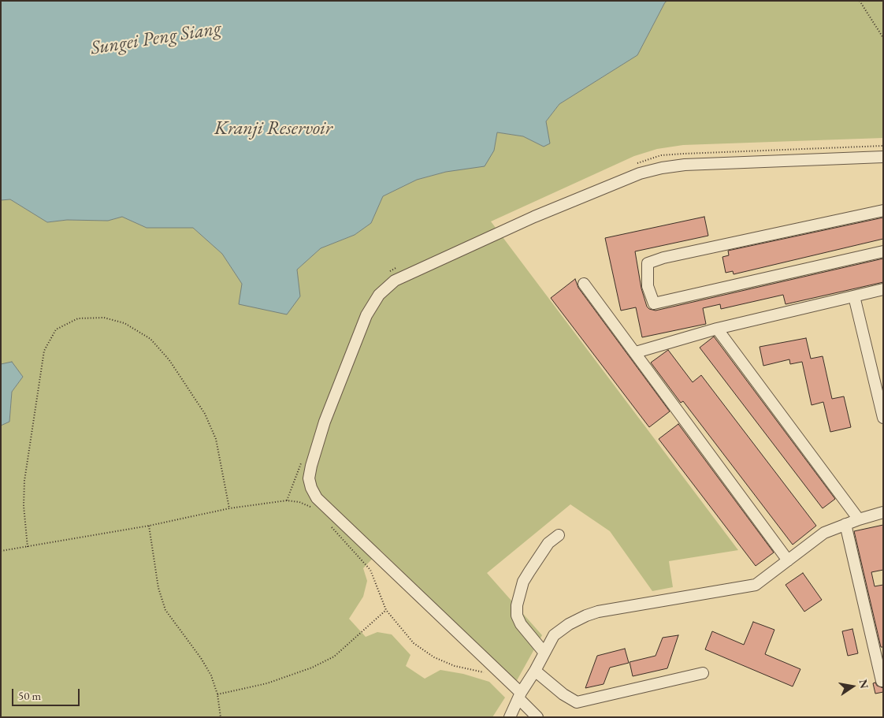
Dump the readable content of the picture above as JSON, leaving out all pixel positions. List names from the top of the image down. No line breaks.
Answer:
{"water":["Sungei Peng Siang","Kranji Reservoir"],"scale_bar":"50 m","north":"right"}
